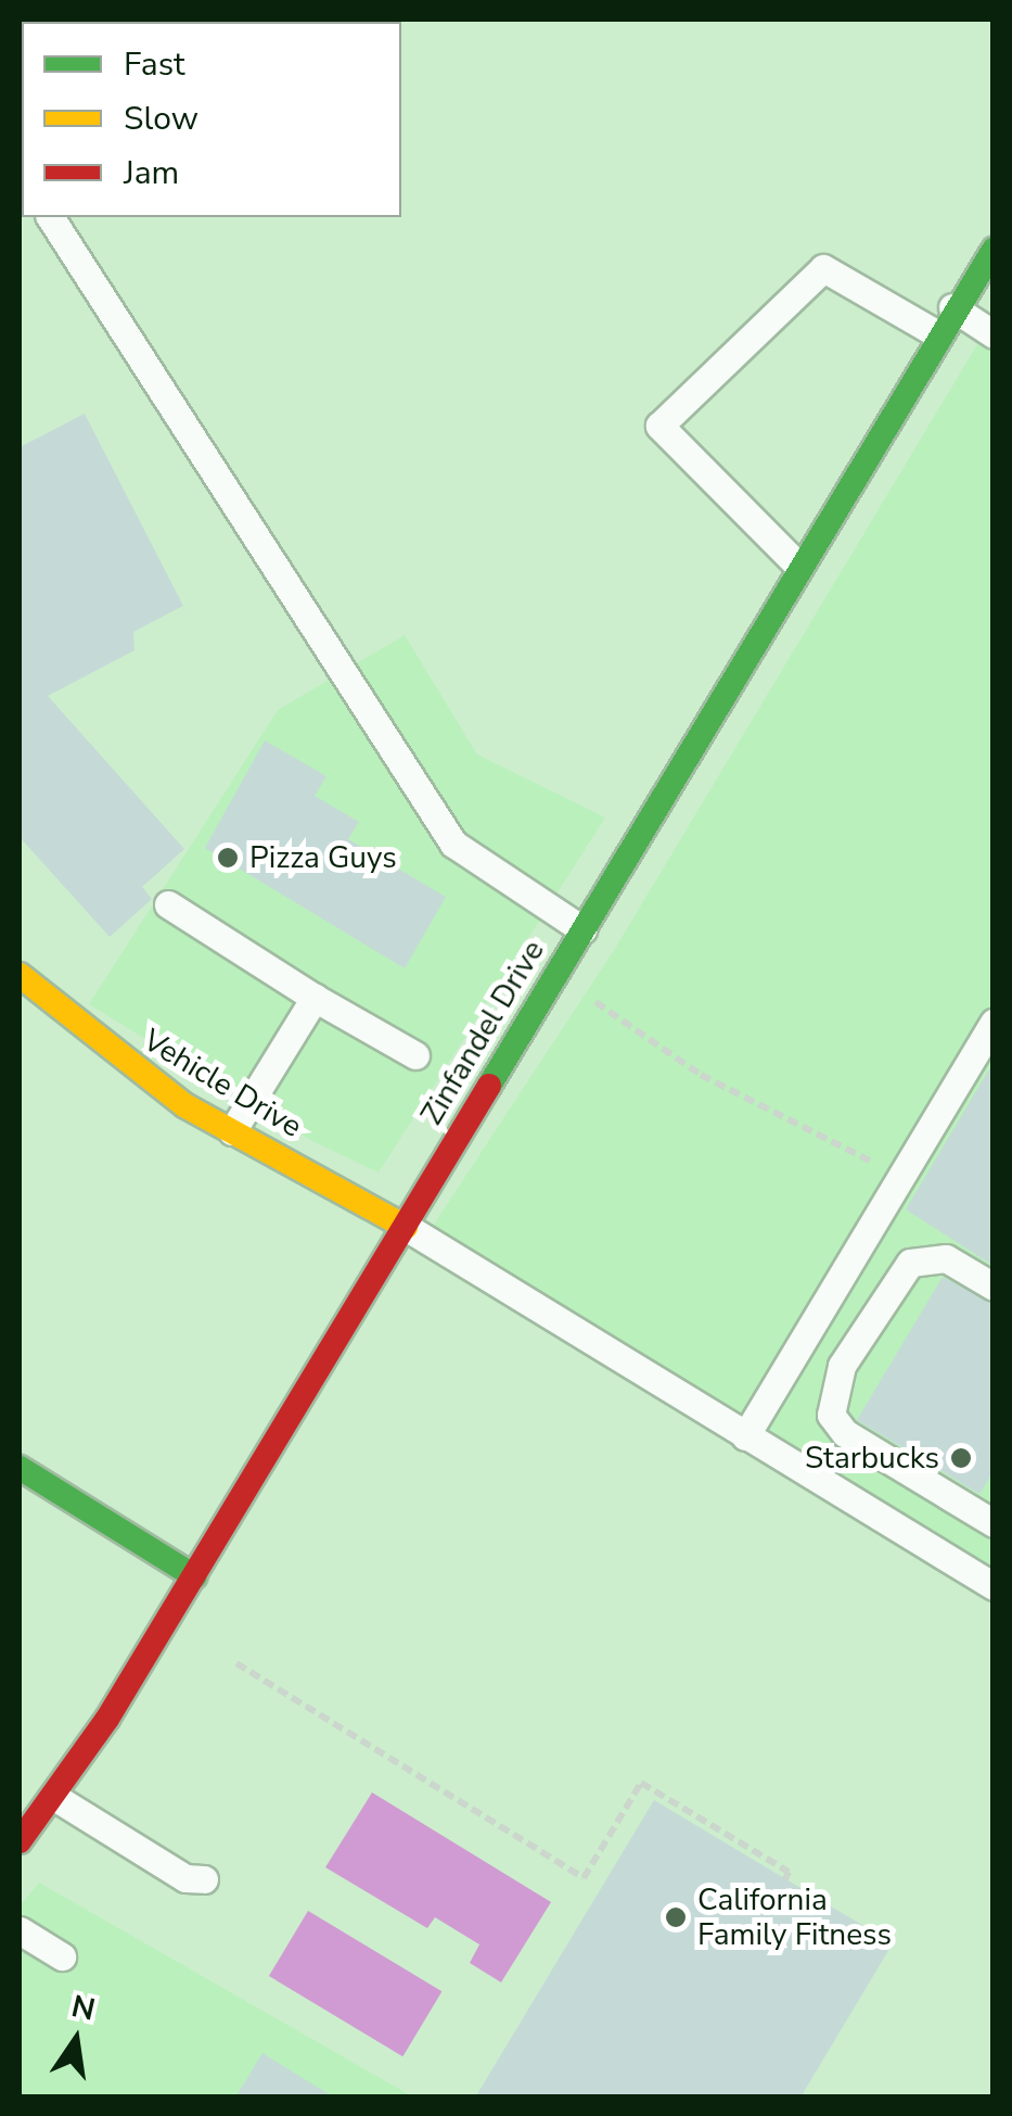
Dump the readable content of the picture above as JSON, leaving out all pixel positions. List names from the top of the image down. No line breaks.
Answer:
{"streets":{"street":["Zinfandel Drive","Vehicle Drive"]},"crossings":[["Zinfandel Drive","Vehicle Drive"]],"places":["Pizza Guys","Starbucks","California Family Fitness"],"legend":["Fast","Slow","Jam"],"north":"top"}
